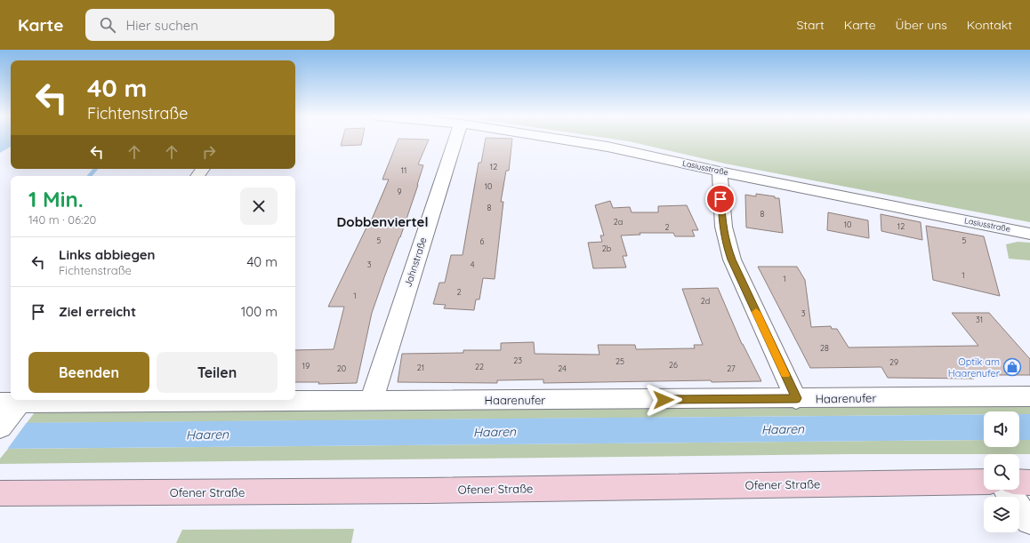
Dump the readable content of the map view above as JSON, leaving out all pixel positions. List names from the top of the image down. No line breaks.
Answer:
{"streets":{"main road":["Ofener Straße"],"street":["Lasiusstraße","Jahnstraße","Haarenufer"]},"crossings":[["Jahnstraße","Haarenufer"]],"districts":["Dobbenviertel"],"water":["Haaren"],"places":{"shop":["Optik am Haarenufer"]},"house_numbers":["12","11","10","9","8","8","2a","10","12","2","5","5","6","2b","3","4","1","1","2","1","2d","3","31","28","23","25","29","26","19","22","21","20","24","27"],"page":{"header":"Karte","search":"Hier suchen","nav":["Start","Karte","Über uns","Kontakt"],"turn":["40 m","Fichtenstraße"],"heading":["1 Min.","140 m · 06:20"],"list":[{"name":"Links abbiegen","note":"Fichtenstraße","value":"40 m"},{"name":"Ziel erreicht","value":"100 m"}],"buttons":["Beenden","Teilen"]}}
